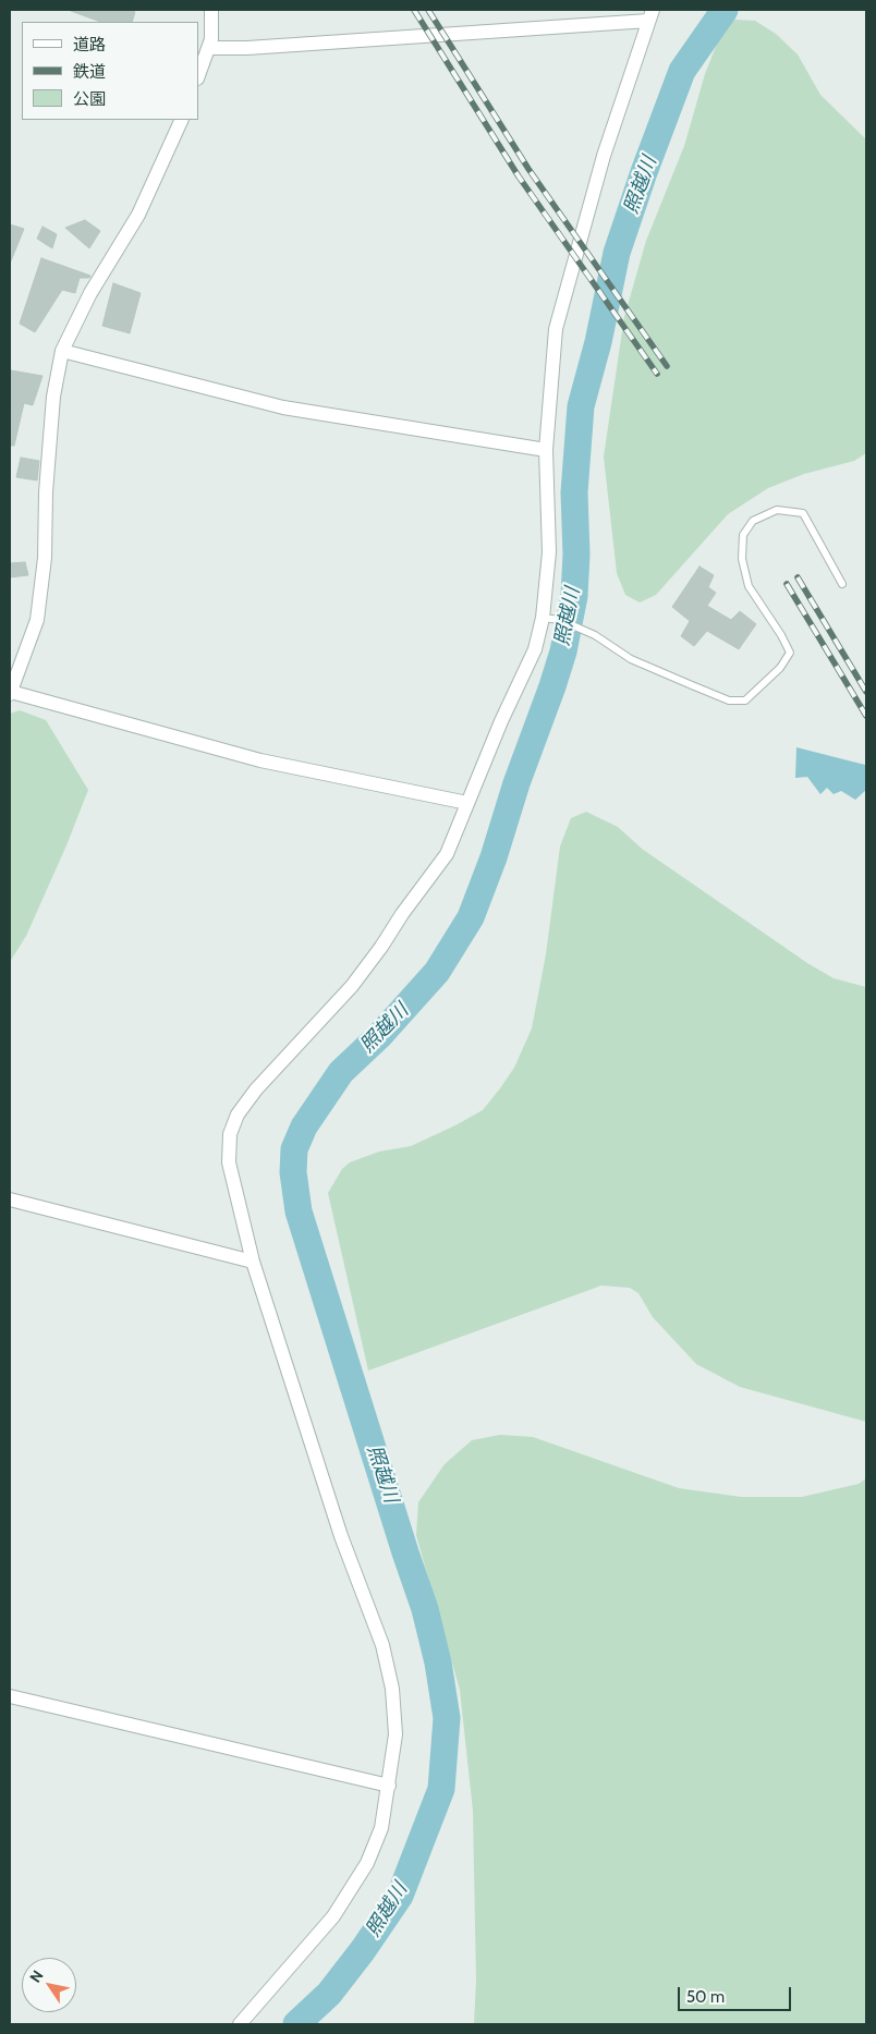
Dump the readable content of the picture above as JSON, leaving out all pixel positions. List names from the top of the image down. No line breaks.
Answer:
{"water":["照越川"],"legend":["道路","鉄道","公園"],"scale_bar":"50 m","north":"top left"}
